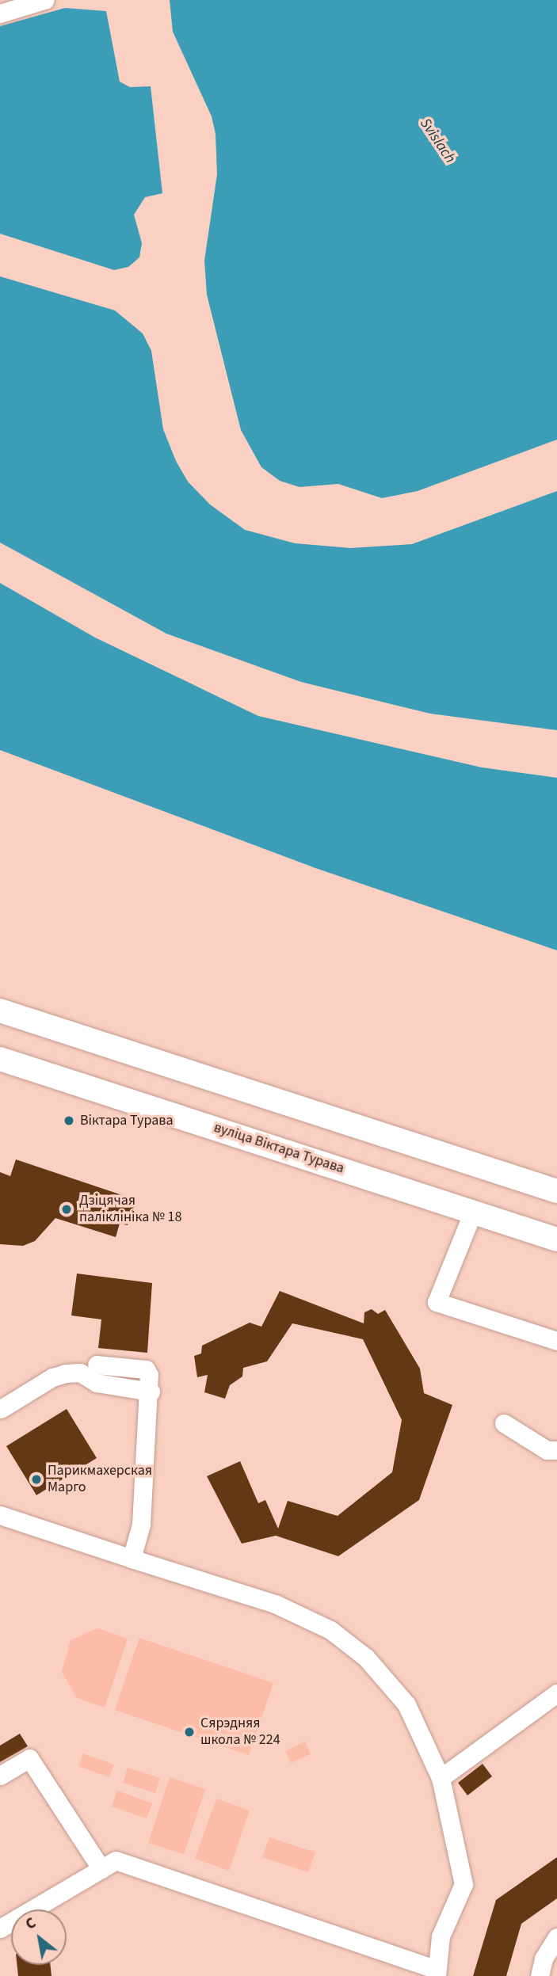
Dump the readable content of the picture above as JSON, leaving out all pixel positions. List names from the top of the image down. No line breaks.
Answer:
{"streets":{"main road":["вуліца Віктара Турава"]},"water":["Svislach"],"places":["Віктара Турава","Дзіцячая паліклініка № 18","Парикмахерская Марго","Сярэдняя школа № 224"],"north":"top left"}
